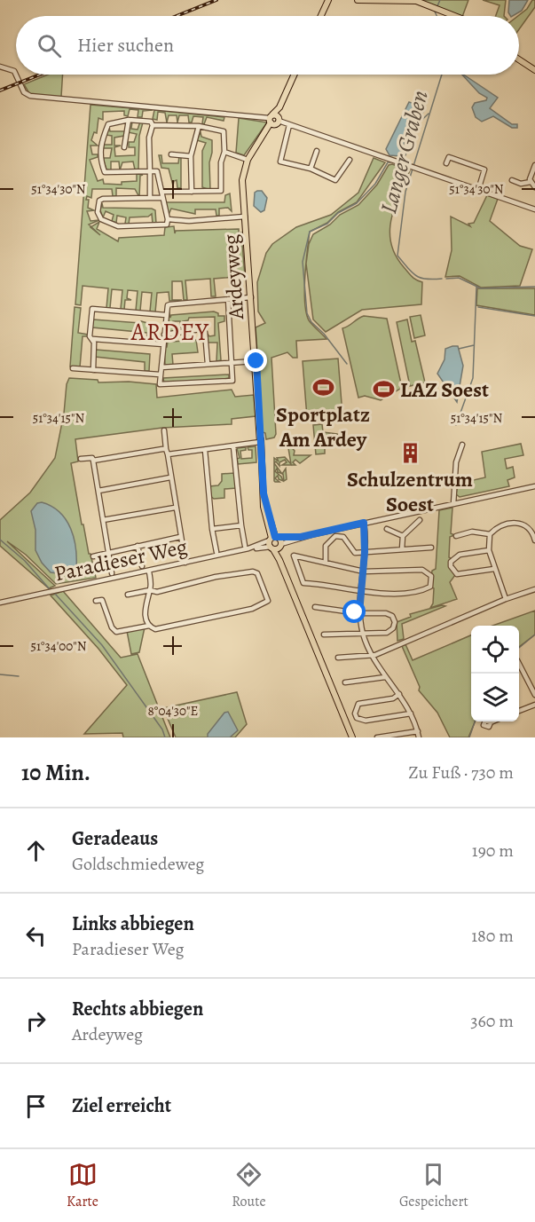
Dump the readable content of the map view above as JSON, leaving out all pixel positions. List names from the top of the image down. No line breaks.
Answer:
{"streets":{"main road":["Ardeyweg"],"street":["Paradieser Weg"]},"crossings":[["Ardeyweg","Paradieser Weg"]],"districts":["ARDEY"],"water":["Langer Graben"],"places":{"sports":["Sportplatz Am Ardey","LAZ Soest"],"building":["Schulzentrum Soest"]},"page":{"search":"Hier suchen","heading":["10 Min.","Zu Fuß · 730 m"],"list":[["Geradeaus","Goldschmiedeweg","190 m"],["Links abbiegen","Paradieser Weg","180 m"],["Rechts abbiegen","Ardeyweg","360 m"],"Ziel erreicht"],"nav":["Karte","Route","Gespeichert"]},"coordinates":["51°34'30\"N","51°34'15\"N","51°34'00\"N","8°04'30\"E"]}
